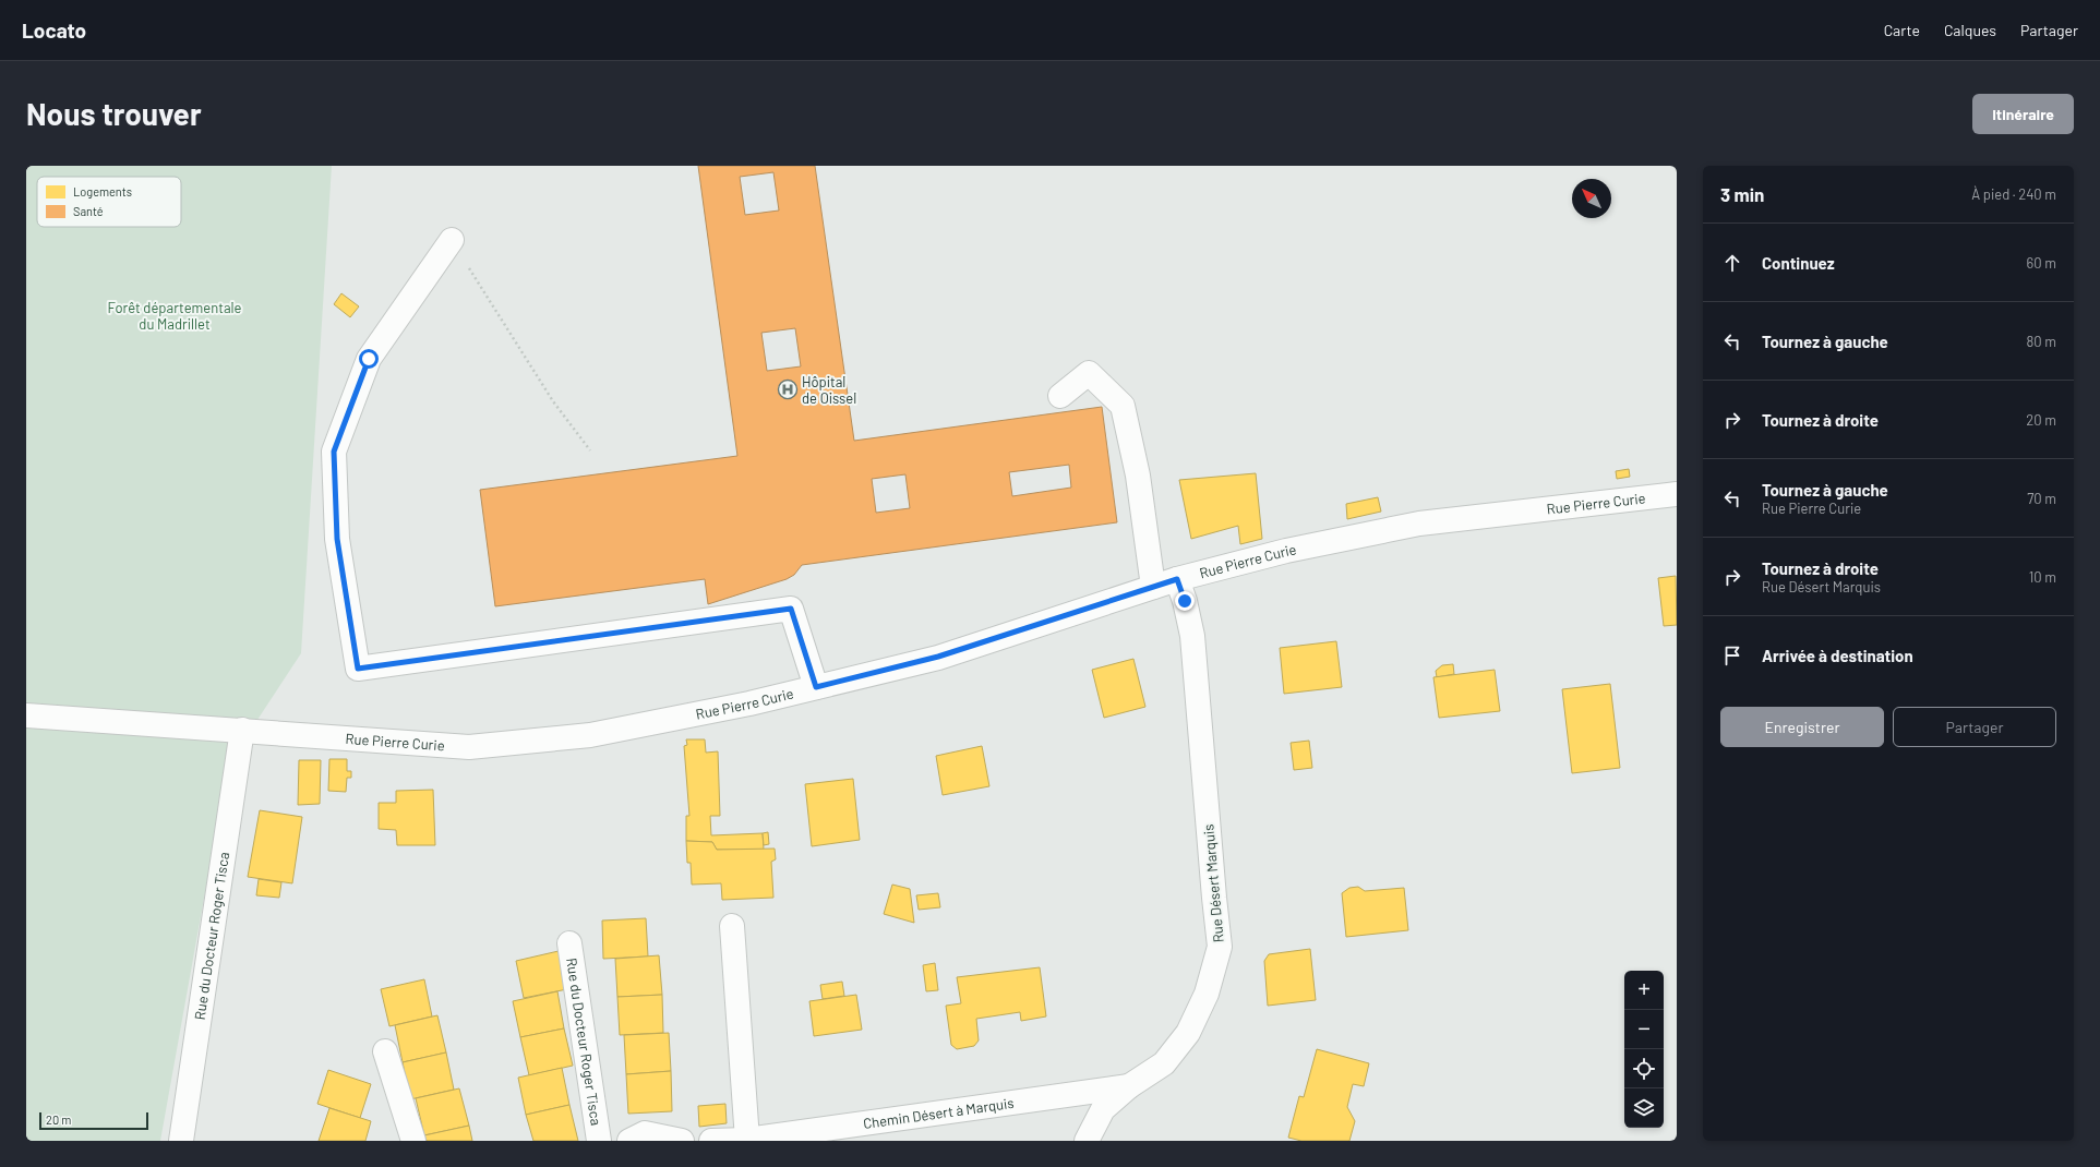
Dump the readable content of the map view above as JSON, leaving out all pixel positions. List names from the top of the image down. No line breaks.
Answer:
{"streets":{"street":["Rue Pierre Curie","Rue Désert Marquis","Rue du Docteur Roger Tisca","Chemin Désert à Marquis"]},"crossings":[["Rue Pierre Curie","Rue Désert Marquis"],["Rue Pierre Curie","Rue du Docteur Roger Tisca"],["Rue Désert Marquis","Chemin Désert à Marquis"]],"parks":["Forêt départementale du Madrillet"],"places":{"hospital":["Hôpital de Oissel"]},"legend":["Logements","Santé"],"scale_bar":"20 m","north":"top left","page":{"header":"Locato","nav":["Carte","Calques","Partager"],"buttons":["Itinéraire",["Enregistrer","Partager"]],"title":"Nous trouver","heading":["3 min","À pied · 240 m"],"list":[["Continuez","60 m"],["Tournez à gauche","80 m"],["Tournez à droite","20 m"],["Tournez à gauche","Rue Pierre Curie","70 m"],["Tournez à droite","Rue Désert Marquis","10 m"],"Arrivée à destination"],"map_buttons":["+","−"],"scale":"20 m"}}
